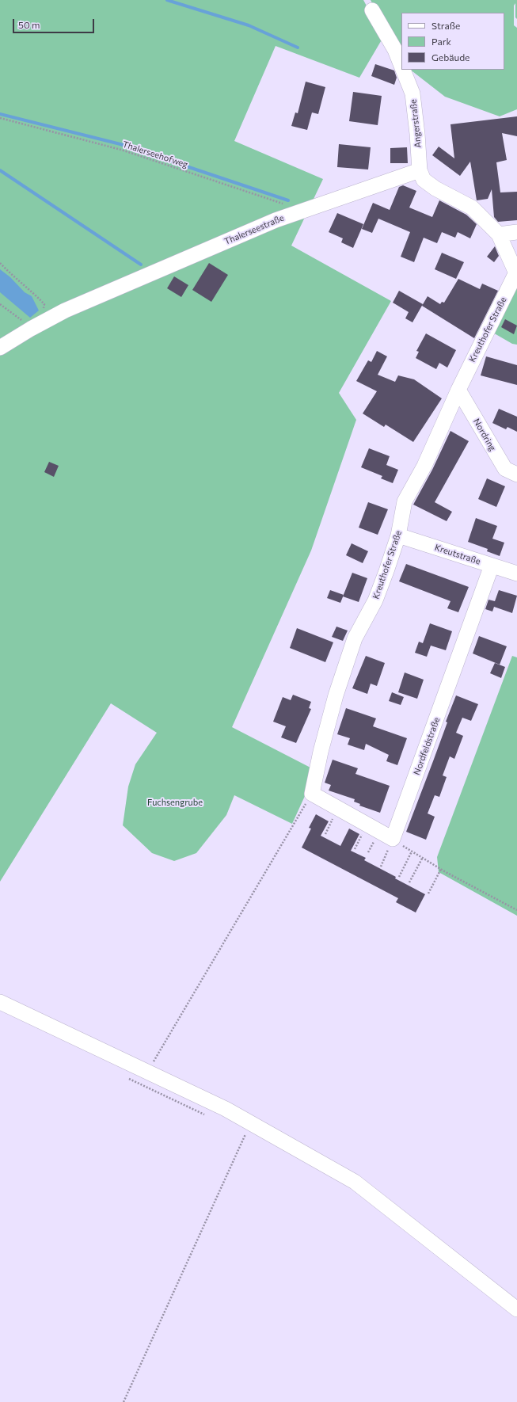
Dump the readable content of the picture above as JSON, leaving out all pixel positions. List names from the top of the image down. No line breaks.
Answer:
{"streets":{"street":["Angerstraße","Thalerseestraße","Kreuthofer Straße","Nordring","Kreutstraße","Nordfeldstraße"],"path":["Thalerseehofweg"]},"crossings":[["Angerstraße","Thalerseestraße"],["Thalerseehofweg","Thalerseestraße"],["Kreuthofer Straße","Nordring"],["Kreuthofer Straße","Kreutstraße"],["Kreutstraße","Nordfeldstraße"]],"parks":["Fuchsengrube"],"legend":["Straße","Park","Gebäude"],"scale_bar":"50 m"}
